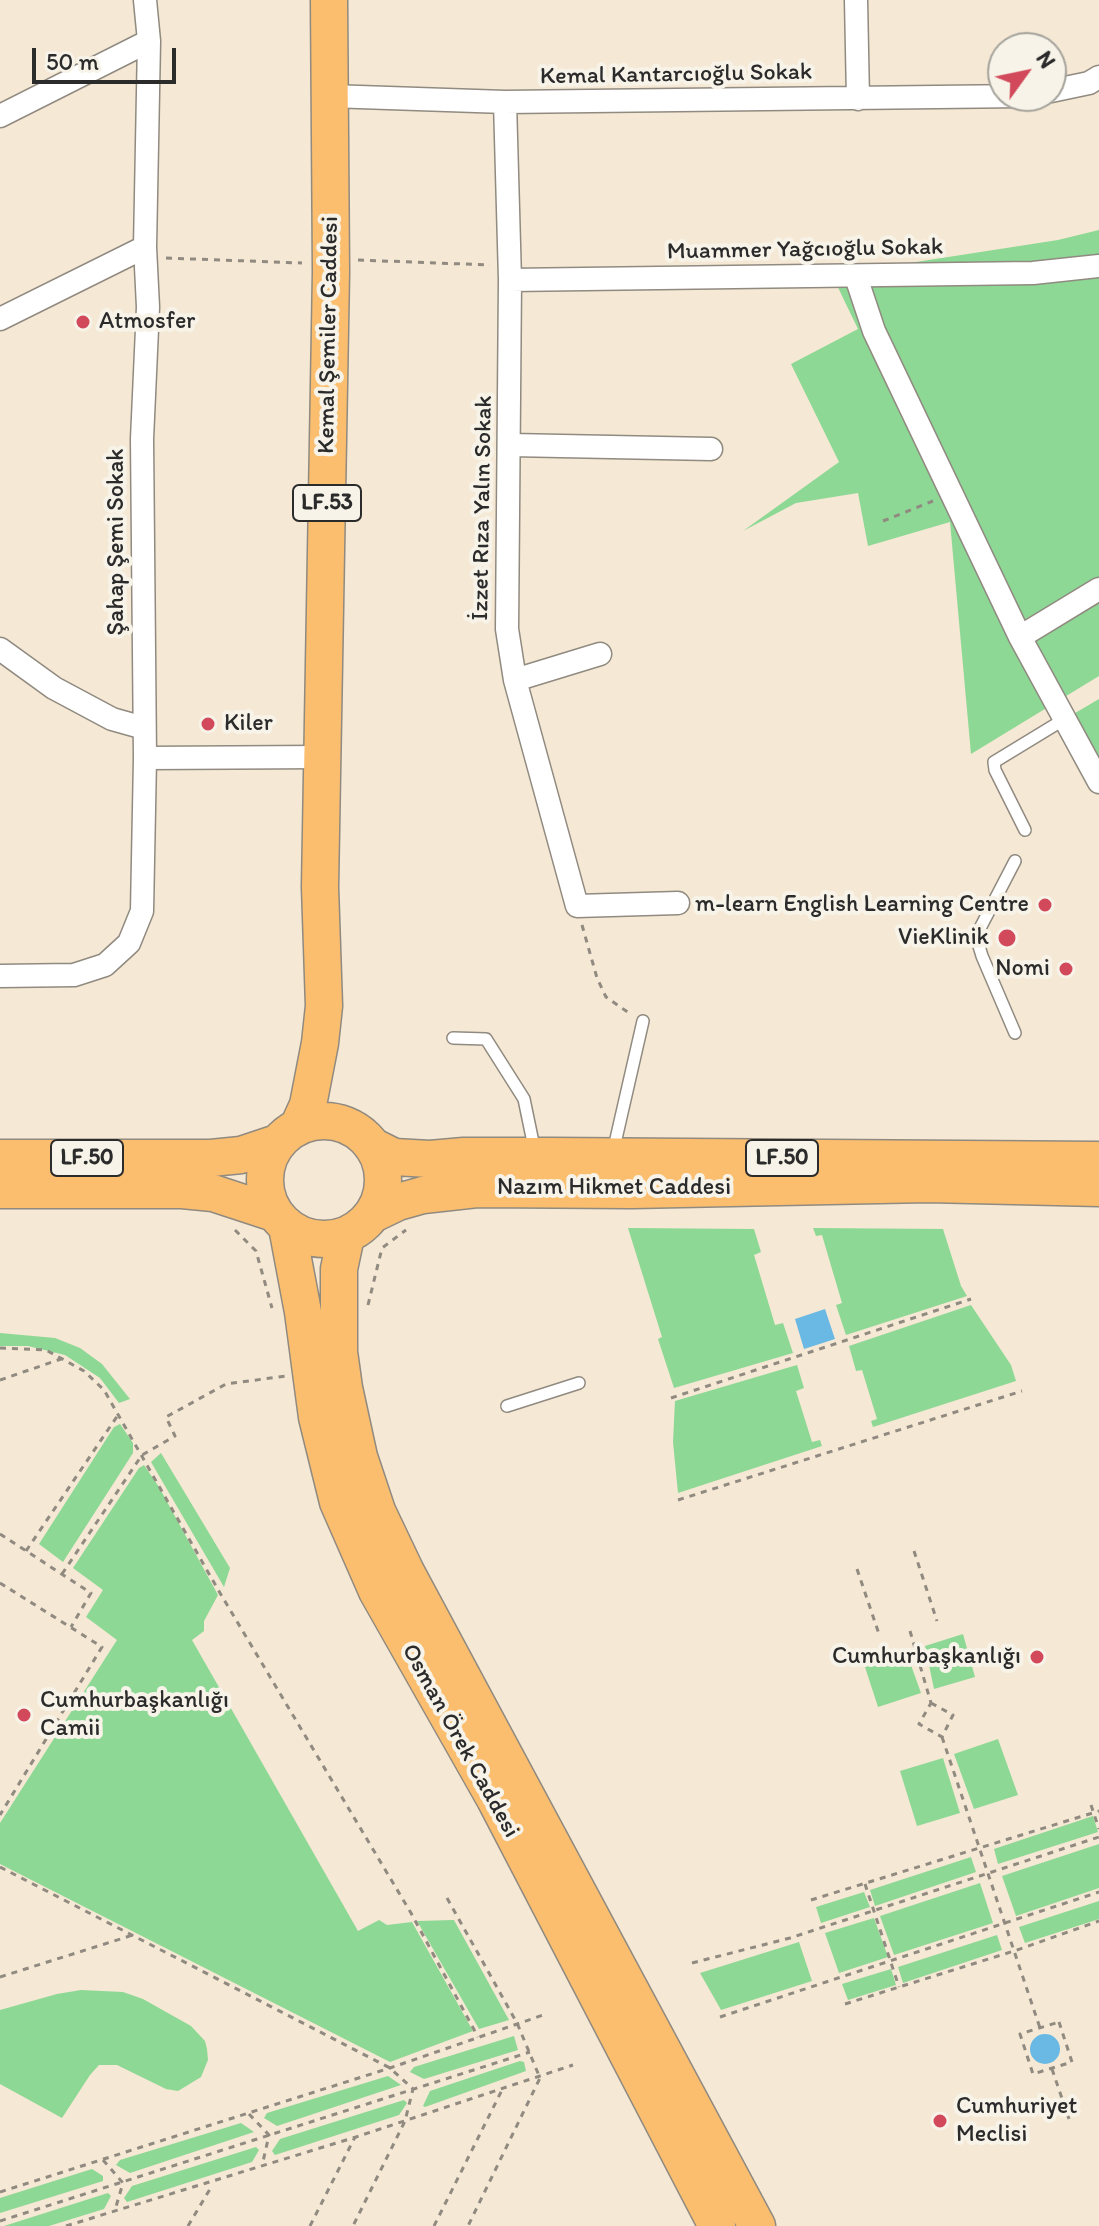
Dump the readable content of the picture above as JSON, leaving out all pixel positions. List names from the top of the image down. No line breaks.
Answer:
{"streets":{"main road":["Kemal Şemiler Caddesi","LF.53","LF.50","Nazım Hikmet Caddesi","Osman Örek Caddesi"],"street":["Kemal Kantarcıoğlu Sokak","Muammer Yağcıoğlu Sokak","İzzet Rıza Yalın Sokak","Şahap Şemi Sokak"]},"crossings":[["Kemal Kantarcıoğlu Sokak","Kemal Şemiler Caddesi"],["Kemal Kantarcıoğlu Sokak","İzzet Rıza Yalın Sokak"],["Muammer Yağcıoğlu Sokak","İzzet Rıza Yalın Sokak"],["Kemal Şemiler Caddesi","LF.50"],["Kemal Şemiler Caddesi","Nazım Hikmet Caddesi"],["Kemal Şemiler Caddesi","Osman Örek Caddesi"],["LF.50","Nazım Hikmet Caddesi"],["LF.50","Osman Örek Caddesi"],["Nazım Hikmet Caddesi","Osman Örek Caddesi"]],"places":["Atmosfer","Kiler","m-learn English Learning Centre","VieKlinik","Nomi","Cumhurbaşkanlığı","Cumhurbaşkanlığı Camii","Cumhuriyet Meclisi"],"scale_bar":"50 m","north":"top right"}
